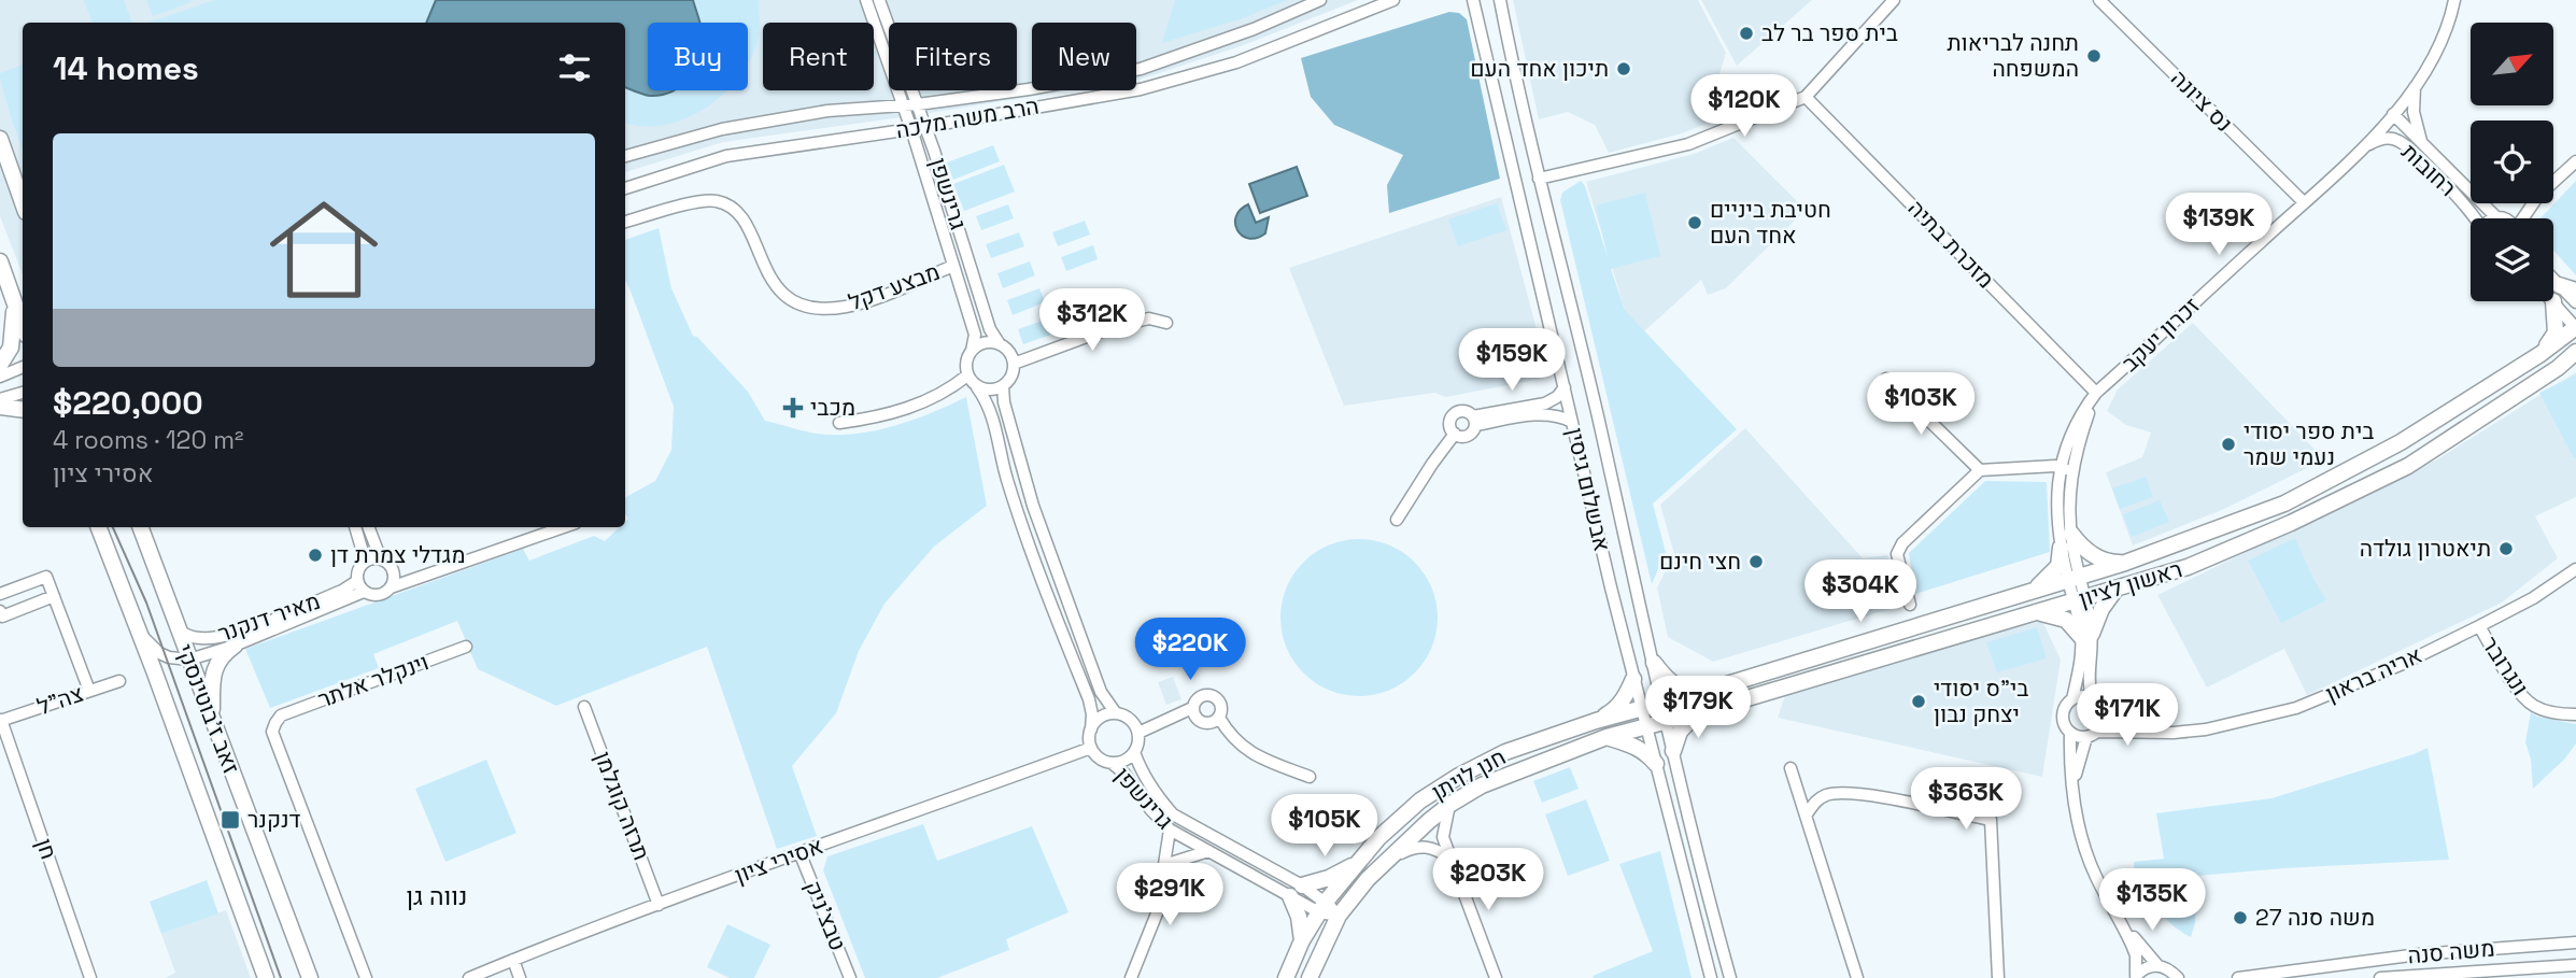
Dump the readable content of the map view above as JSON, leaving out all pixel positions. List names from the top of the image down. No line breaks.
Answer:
{"streets":{"main road":["ראשון לציון","זאב ז'בוטינסקי","חנן לויתן"],"street":["נס ציונה","הרב משה מלכה","רחובות","גרינשפן","מזכרת בתיה","מבצע דקל","זכרון יעקב","אבשלום גיסין","מאיר דנקנר","ונגרובר","אריה בראון","וינקלר אלתר","צה\"ל","תרזה קוגלמן","חן","אסירי ציון","טבצ'ניק","משה סנה"]},"crossings":[["נס ציונה","זכרון יעקב"],["הרב משה מלכה","גרינשפן"],["רחובות","זכרון יעקב"],["גרינשפן","מבצע דקל"],["גרינשפן","חנן לויתן"],["גרינשפן","אסירי ציון"],["מזכרת בתיה","זכרון יעקב"],["זכרון יעקב","ראשון לציון"],["זכרון יעקב","אריה בראון"],["אבשלום גיסין","ראשון לציון"],["אבשלום גיסין","חנן לויתן"],["ראשון לציון","חנן לויתן"],["מאיר דנקנר","זאב ז'בוטינסקי"],["ונגרובר","אריה בראון"],["צה\"ל","חן"],["תרזה קוגלמן","אסירי ציון"],["אסירי ציון","טבצ'ניק"]],"districts":["נווה גן"],"places":{"other":["בית ספר בר לב","תחנה לבריאות המשפחה","תיכון אחד העם","חטיבת ביניים אחד העם","בית ספר יסודי נעמי שמר","תיאטרון גולדה","מגדלי צמרת דן","חצי חינם","בי\"ס יסודי יצחק נבון","משה סנה 27"],"health":["מכבי"],"transit":["דנקנר"]},"north":"top right","page":{"chip":["Buy","Rent","Filters","New"],"heading":"14 homes","price":["$120K","$139K","$312K","$159K","$103K","$304K","$220K","$179K","$171K","$363K","$105K","$203K","$291K","$135K"],"list":[{"name":"$220,000","note":"4 rooms · 120 m² · אסירי ציון"}]}}
